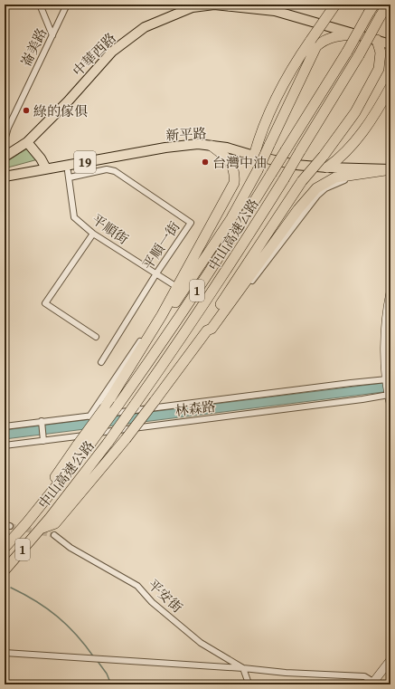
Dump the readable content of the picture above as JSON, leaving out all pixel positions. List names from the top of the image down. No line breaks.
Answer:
{"streets":{"highway":["中山高速公路","1"],"main road":["中華西路","新平路","19"],"street":["崙美路","平順街","平順一街","林森路","平安街"]},"crossings":[["平順街","平順一街"]],"places":["綠的傢俱","台灣中油"]}
